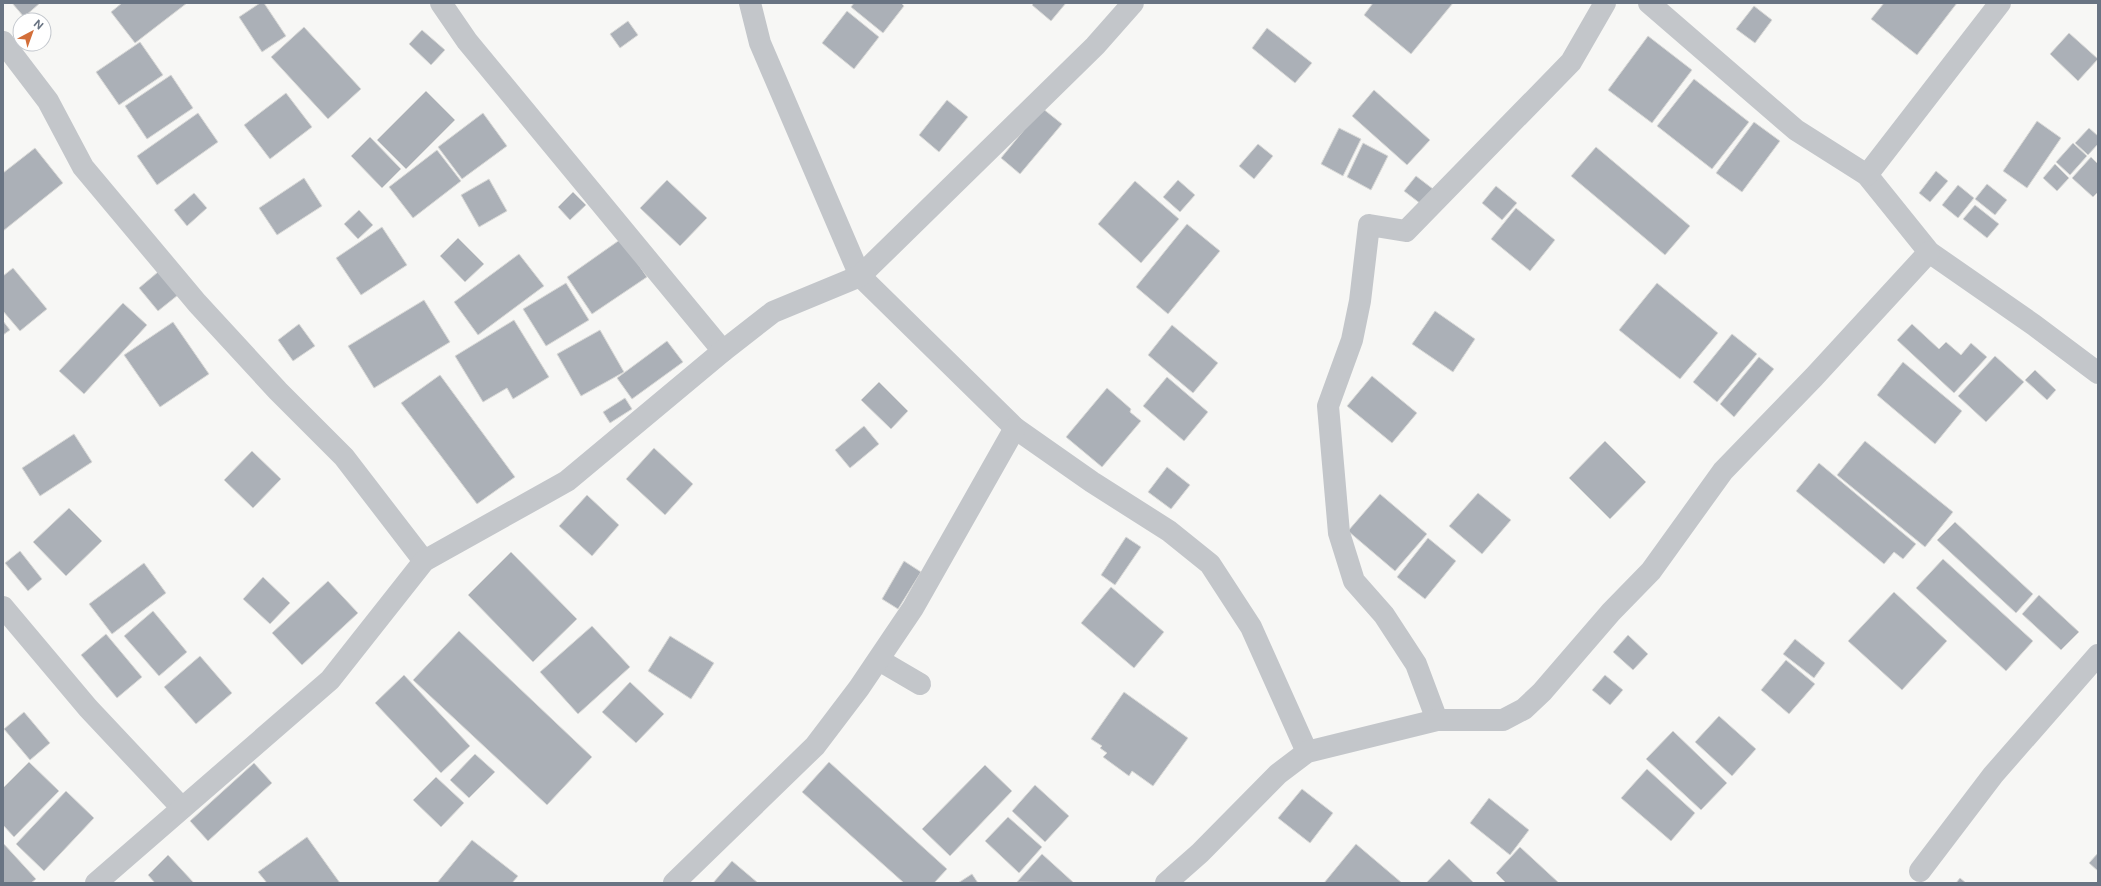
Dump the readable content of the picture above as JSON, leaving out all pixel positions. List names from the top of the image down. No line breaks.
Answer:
{"north":"top right"}
